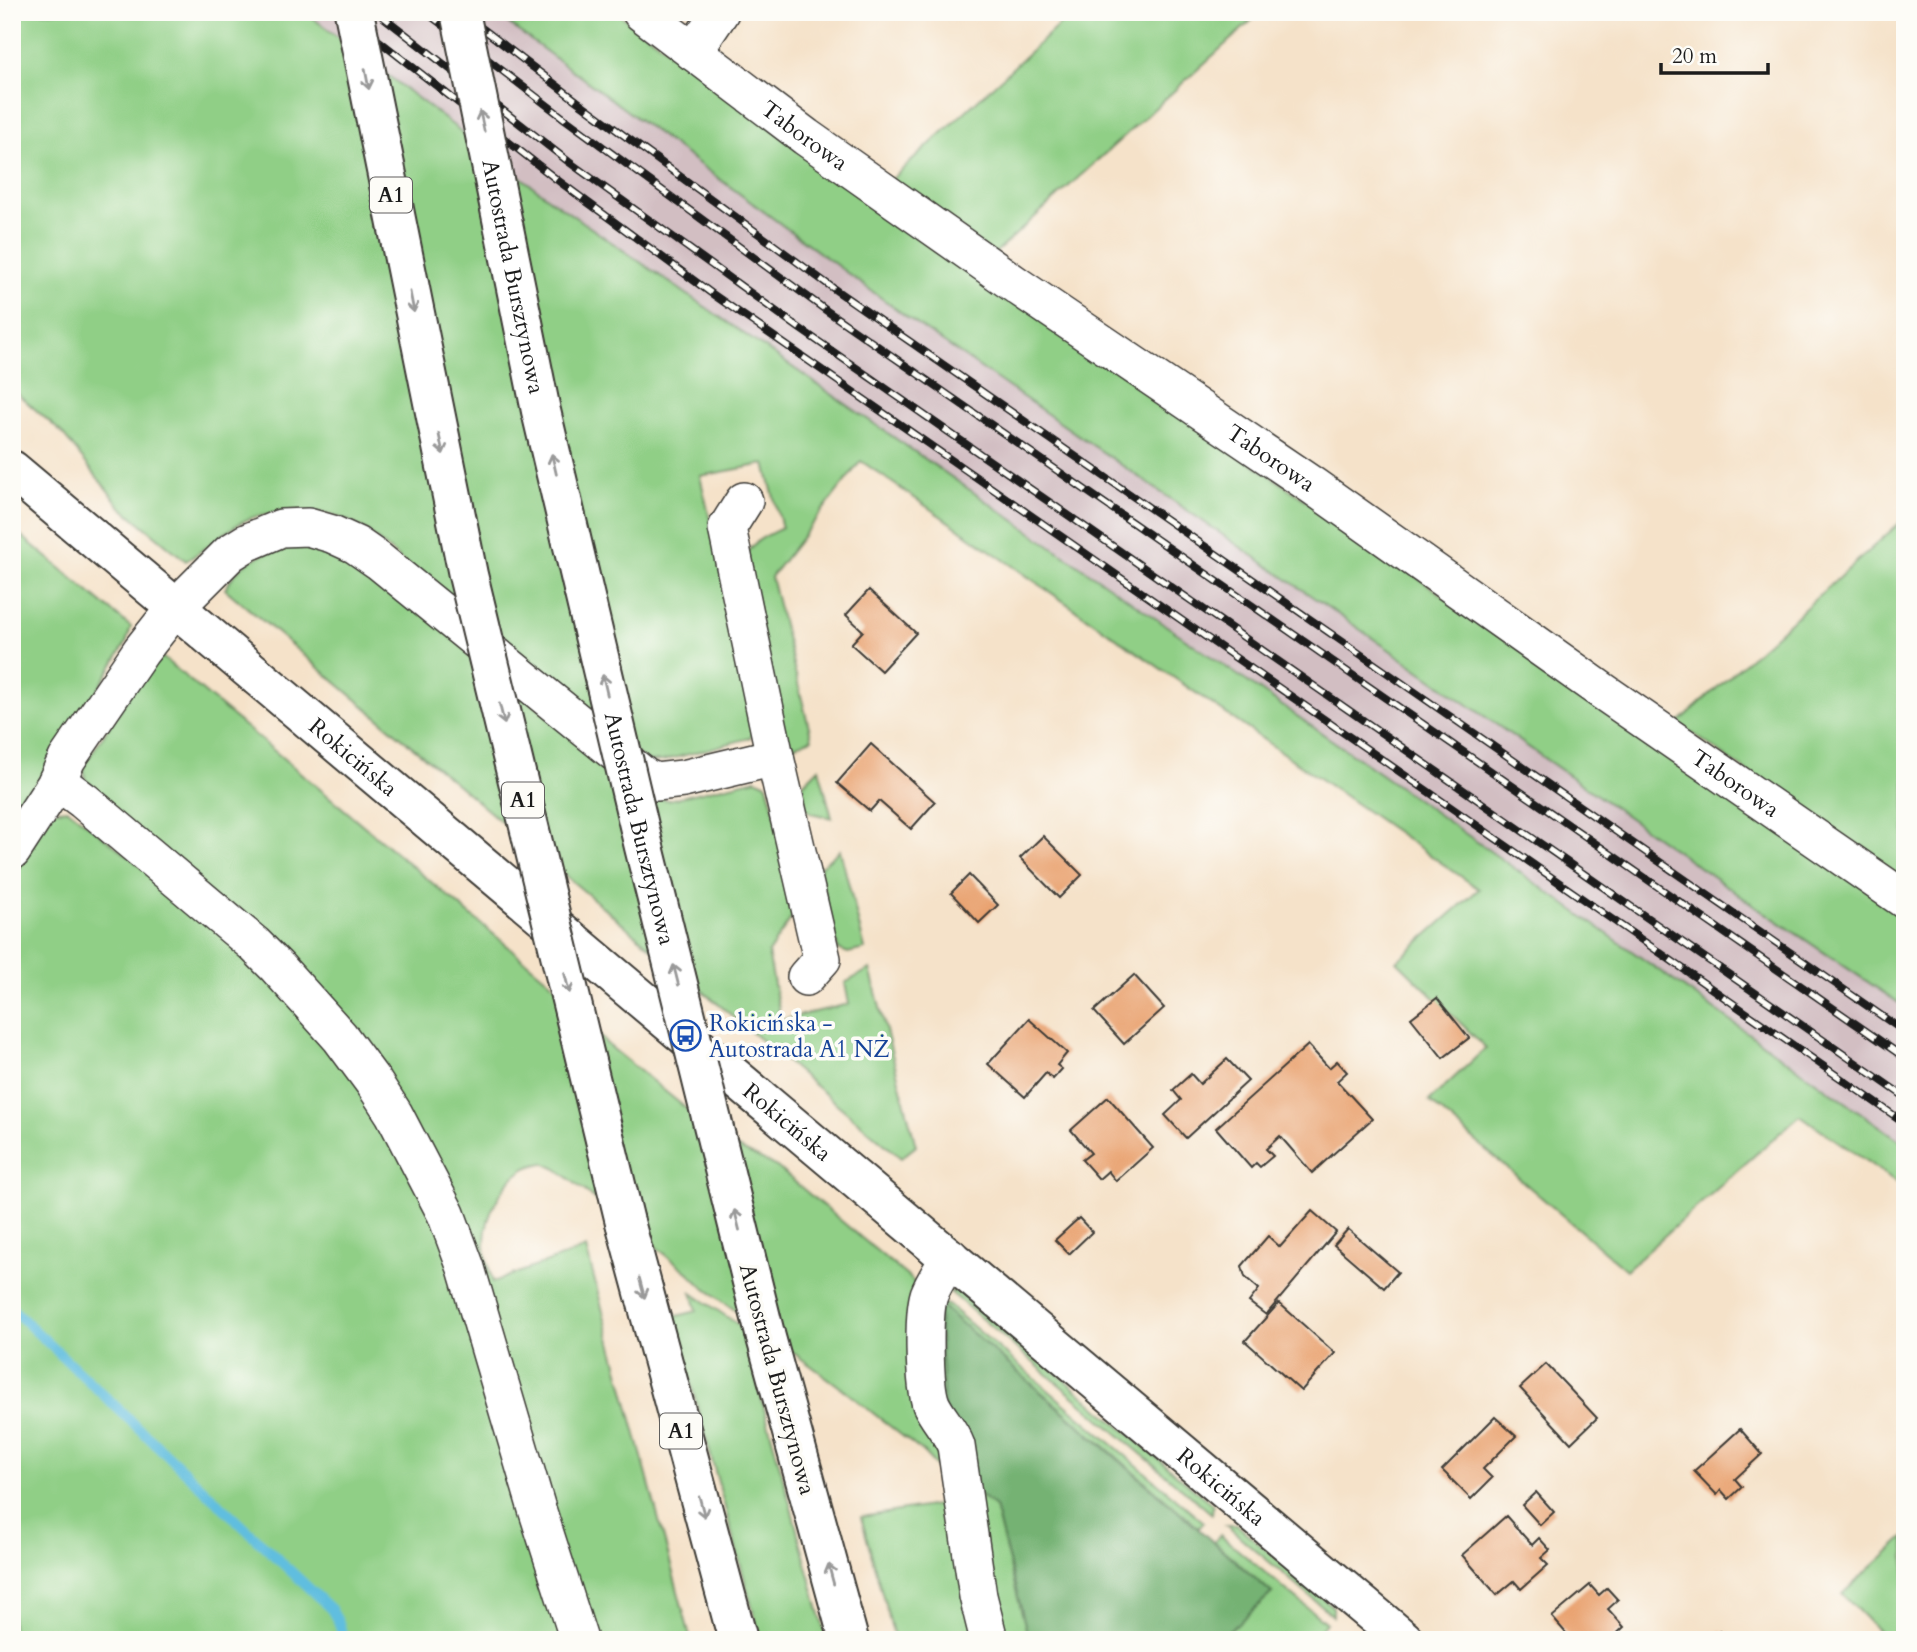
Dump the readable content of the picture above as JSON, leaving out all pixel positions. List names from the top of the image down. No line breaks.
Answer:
{"streets":{"main road":["A1","Autostrada Bursztynowa","Rokicińska"],"street":["Taborowa"]},"places":{"bus stop":["Rokicińska - Autostrada A1 NŻ"]},"scale_bar":"20 m"}
